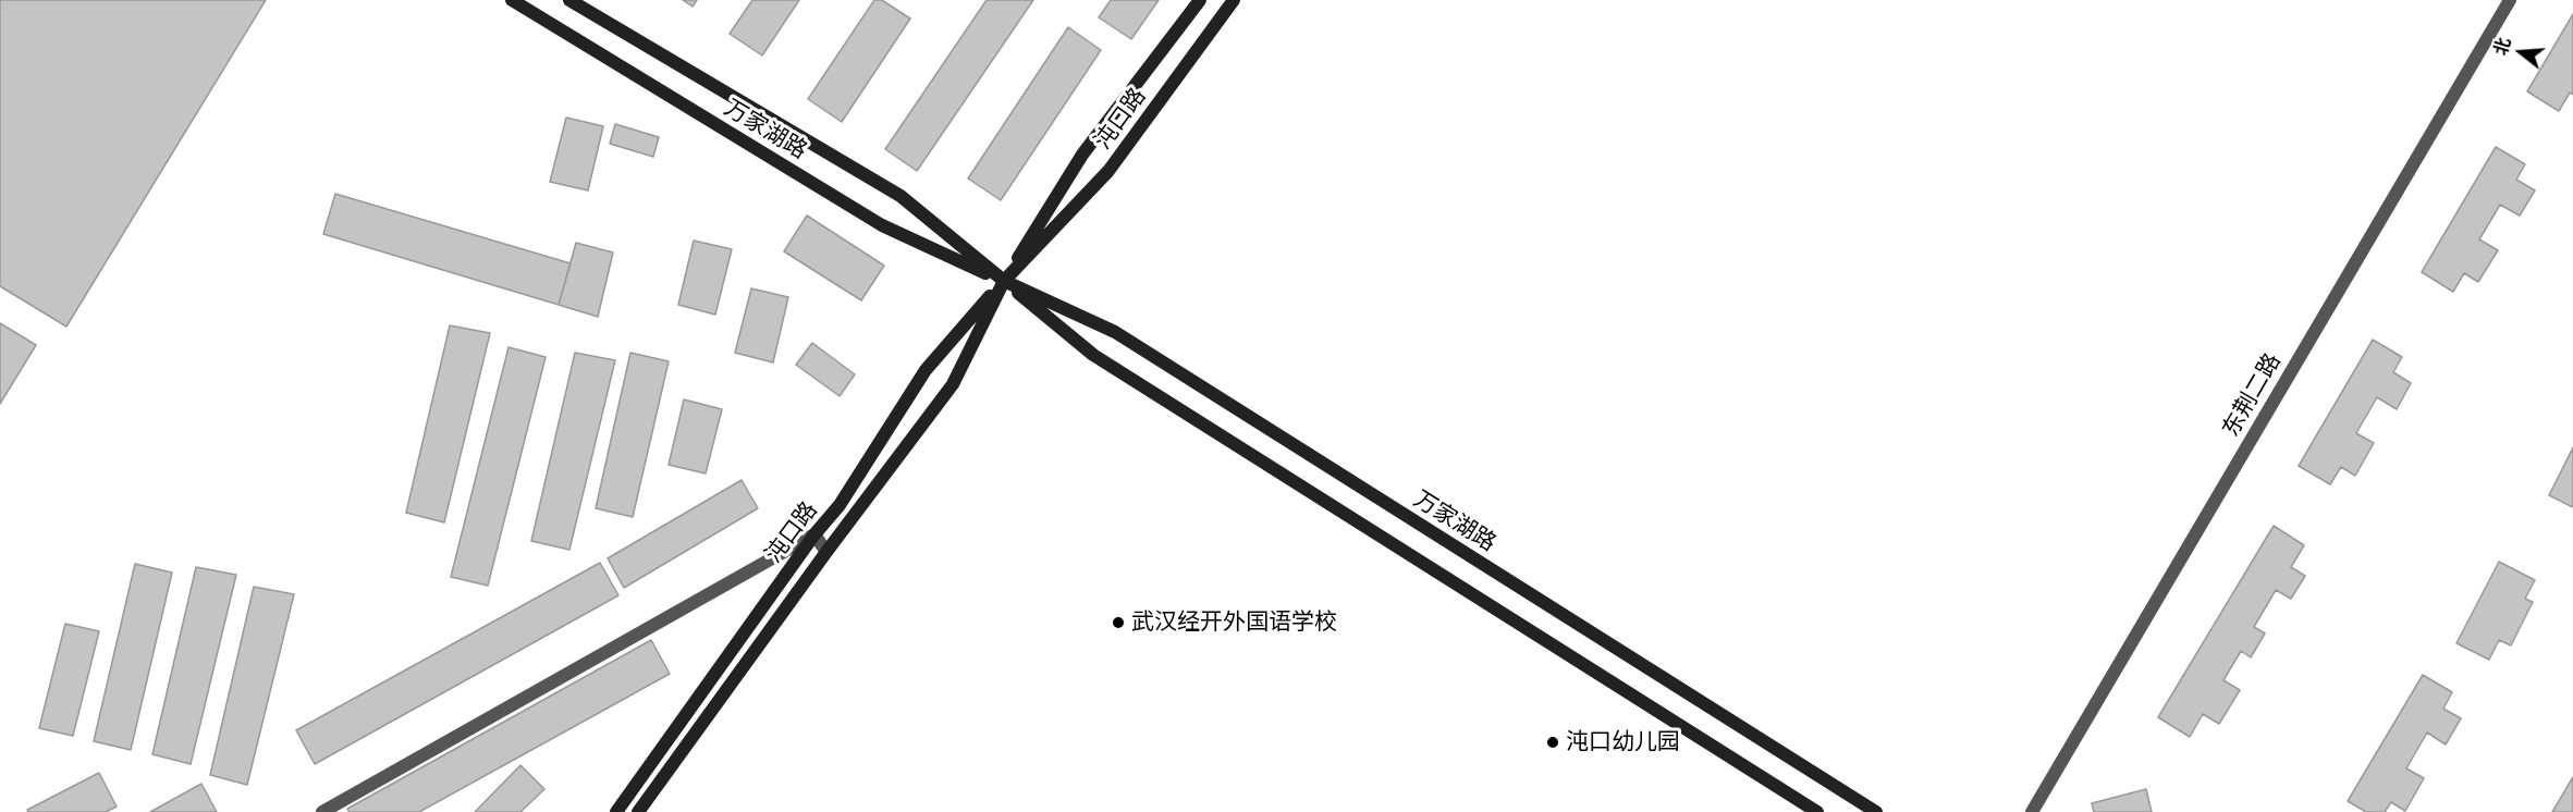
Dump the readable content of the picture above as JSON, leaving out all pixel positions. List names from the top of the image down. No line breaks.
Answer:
{"streets":{"main road":["沌口路","万家湖路"],"street":["东荆二路"]},"crossings":[["沌口路","万家湖路"]],"places":["武汉经开外国语学校","沌口幼儿园"],"north":"left"}
